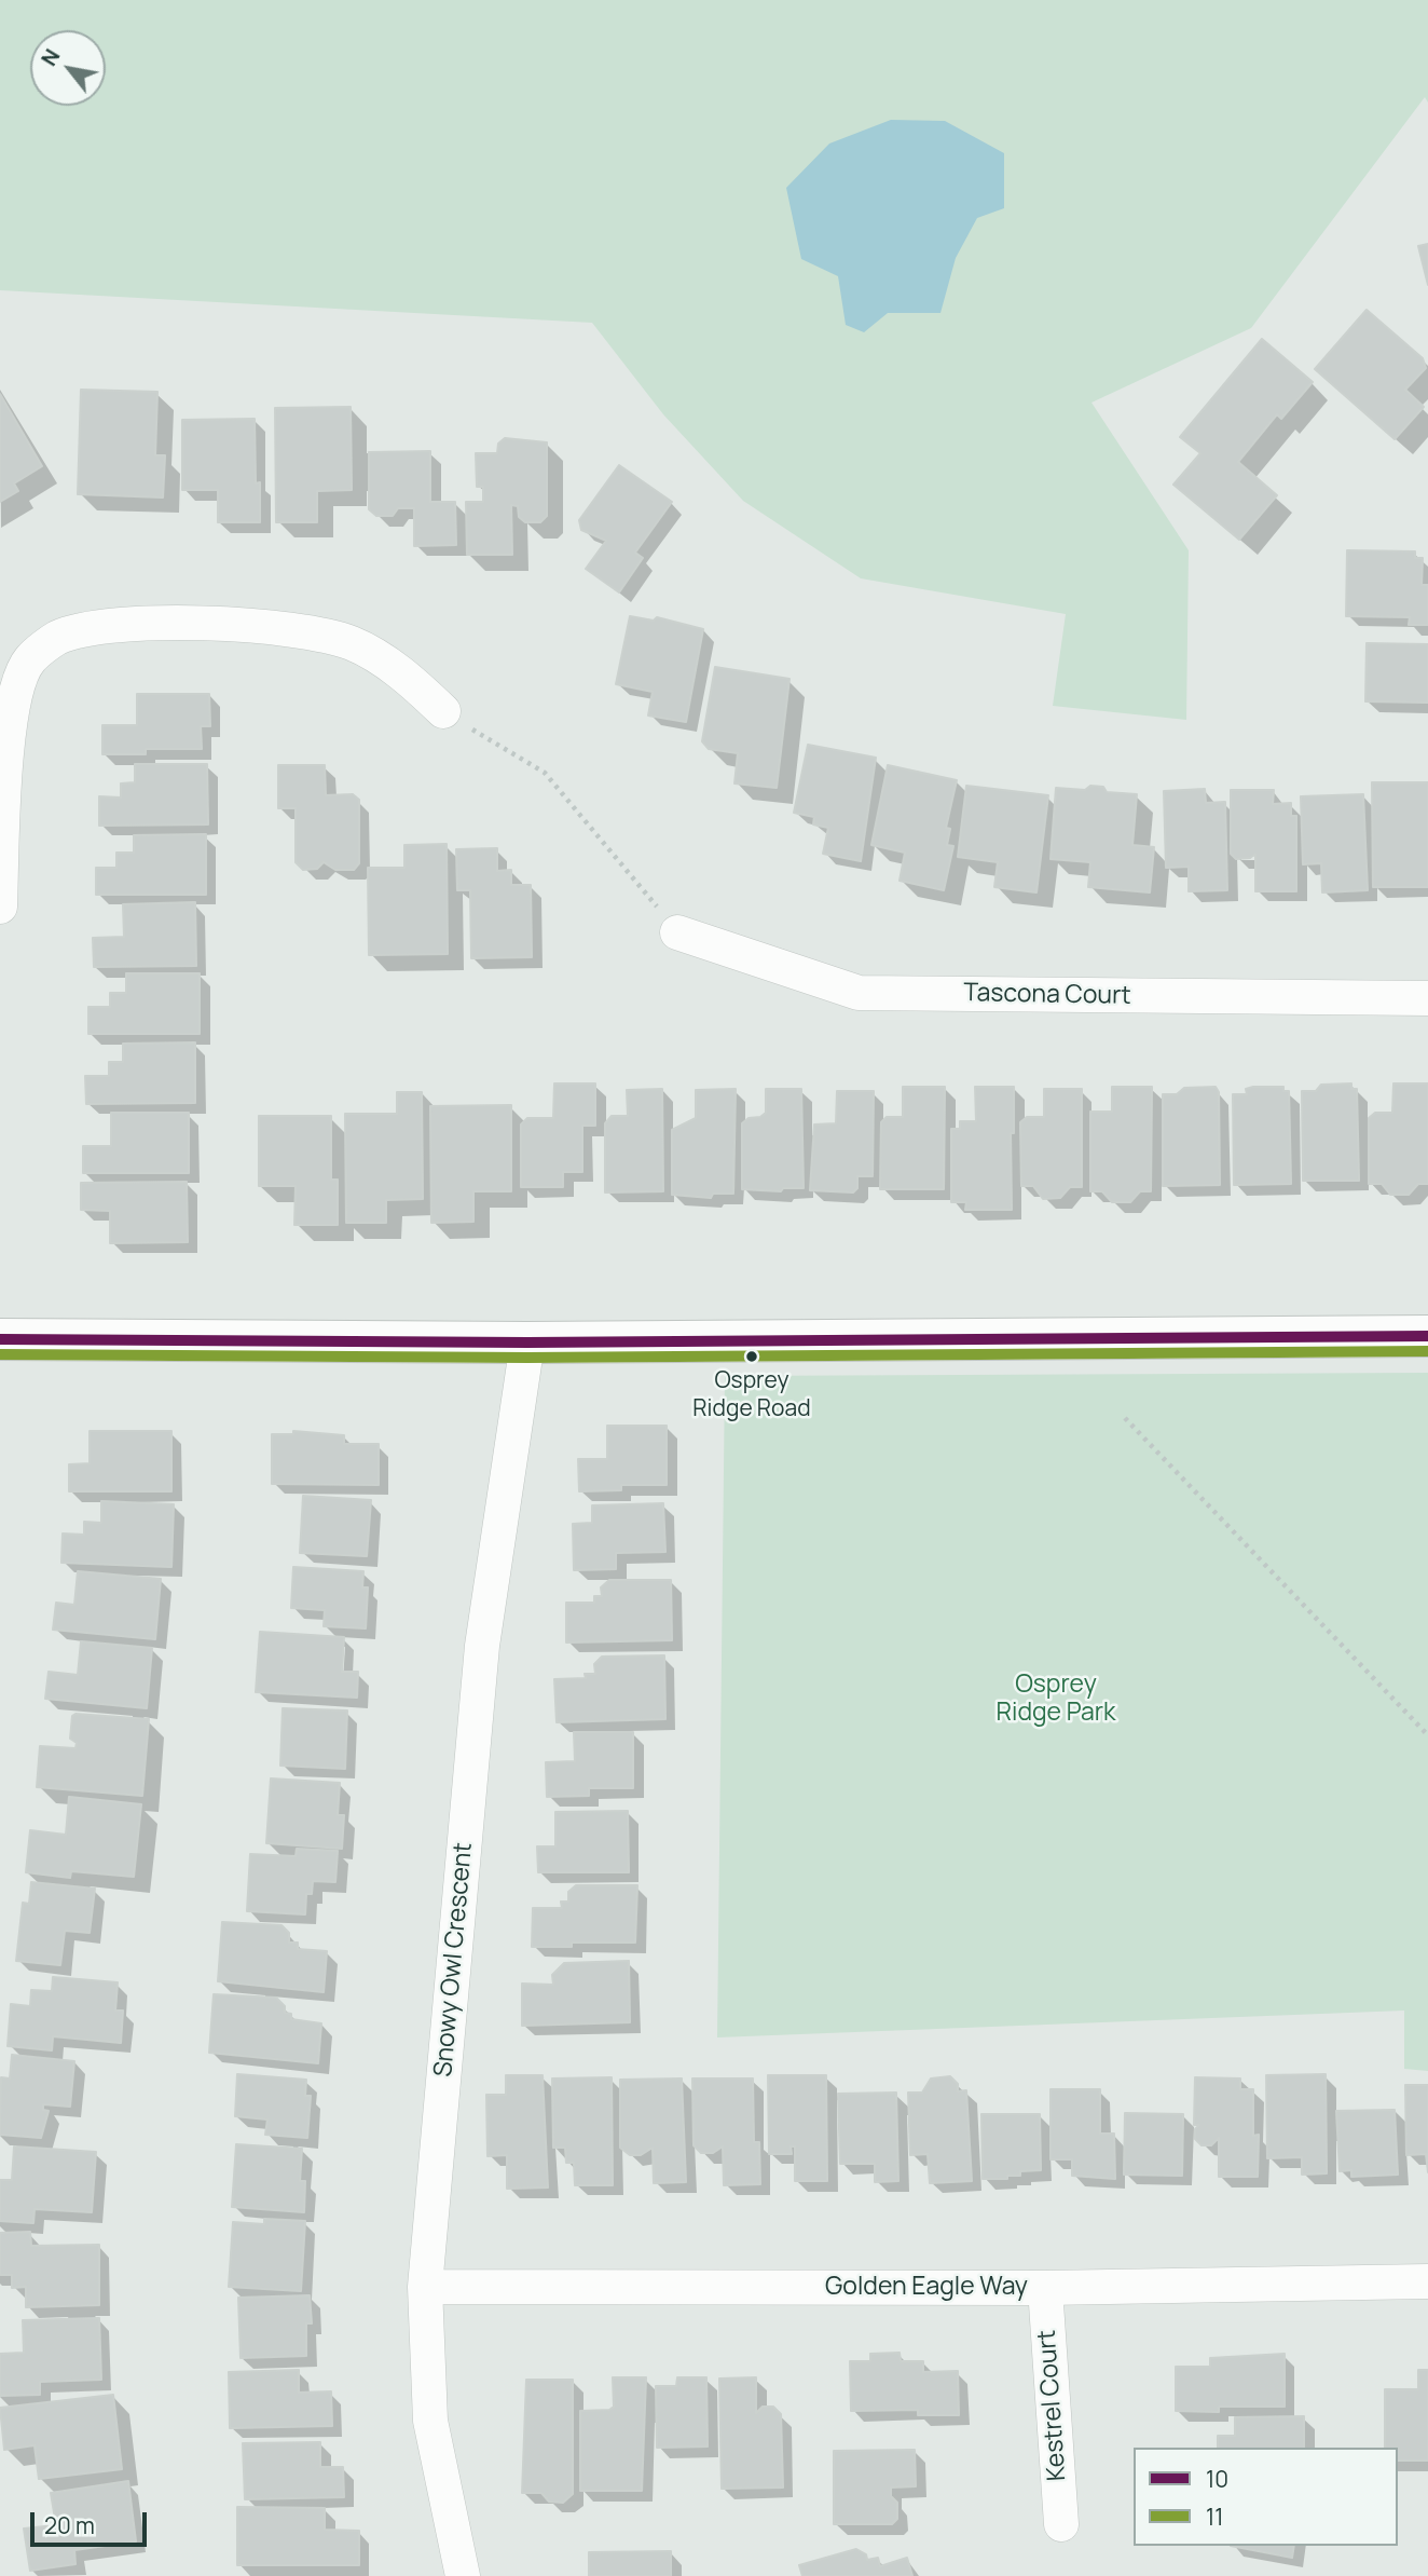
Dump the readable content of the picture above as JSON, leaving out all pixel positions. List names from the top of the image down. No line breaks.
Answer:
{"streets":{"street":["Tascona Court","Snowy Owl Crescent","Golden Eagle Way","Kestrel Court"]},"crossings":[["Snowy Owl Crescent","Golden Eagle Way"],["Golden Eagle Way","Kestrel Court"]],"parks":["Osprey Ridge Park"],"places":["Osprey Ridge Road"],"lines":["transit line 10","transit line 11"],"legend":["10","11"],"scale_bar":"20 m","north":"top left"}
